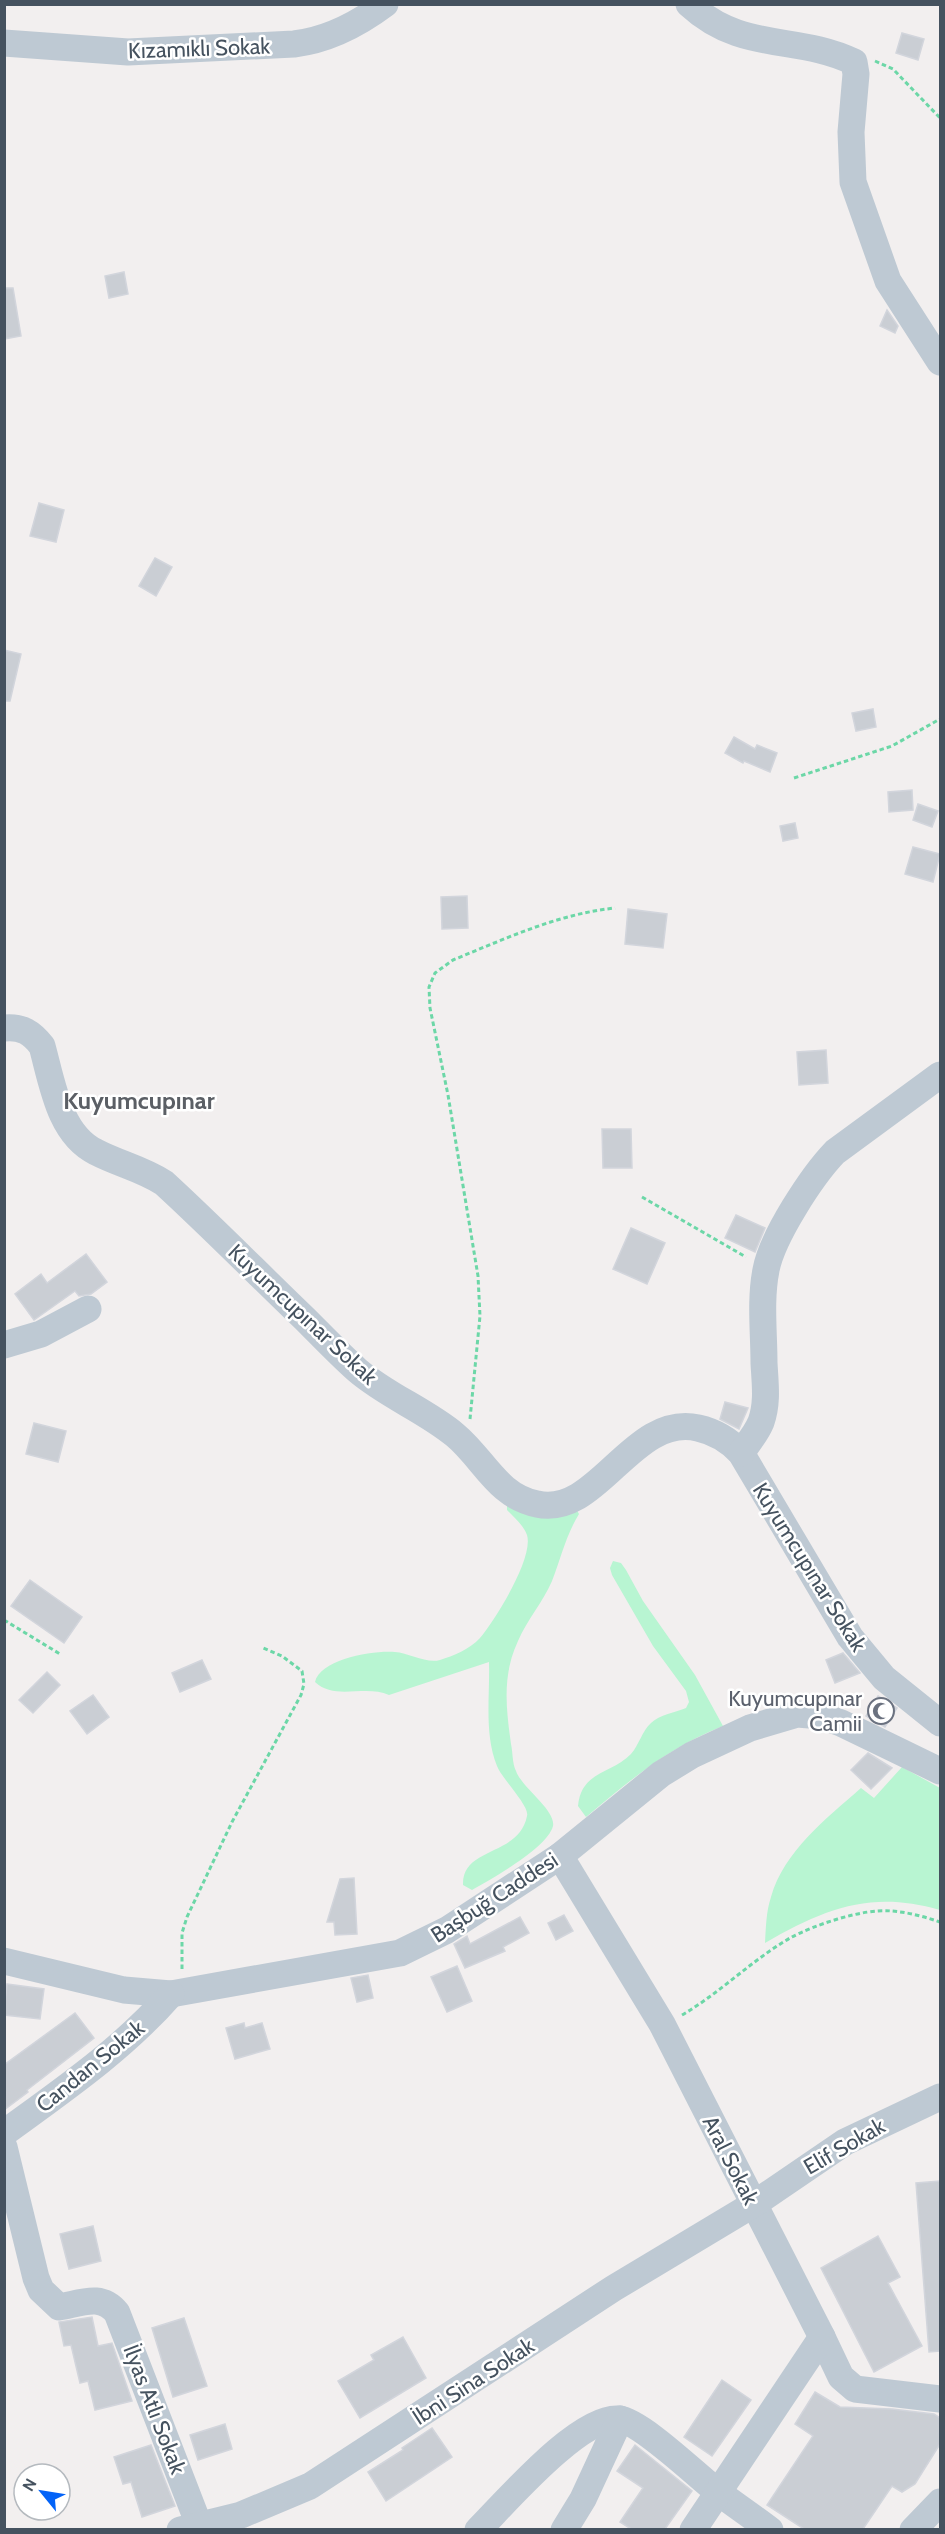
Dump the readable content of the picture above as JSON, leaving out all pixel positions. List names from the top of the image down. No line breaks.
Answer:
{"streets":{"street":["Kızamıklı Sokak","Kuyumcupınar Sokak","Başbuğ Caddesi","Candan Sokak","Elif Sokak","Aral Sokak","İbni Sina Sokak","İlyas Atlı Sokak"]},"crossings":[["Başbuğ Caddesi","Candan Sokak"],["Başbuğ Caddesi","Aral Sokak"],["Elif Sokak","Aral Sokak"],["Elif Sokak","İbni Sina Sokak"],["Aral Sokak","İbni Sina Sokak"],["İbni Sina Sokak","İlyas Atlı Sokak"]],"districts":["Kuyumcupınar"],"places":{"mosque":["Kuyumcupınar Camii"]},"north":"top left"}
